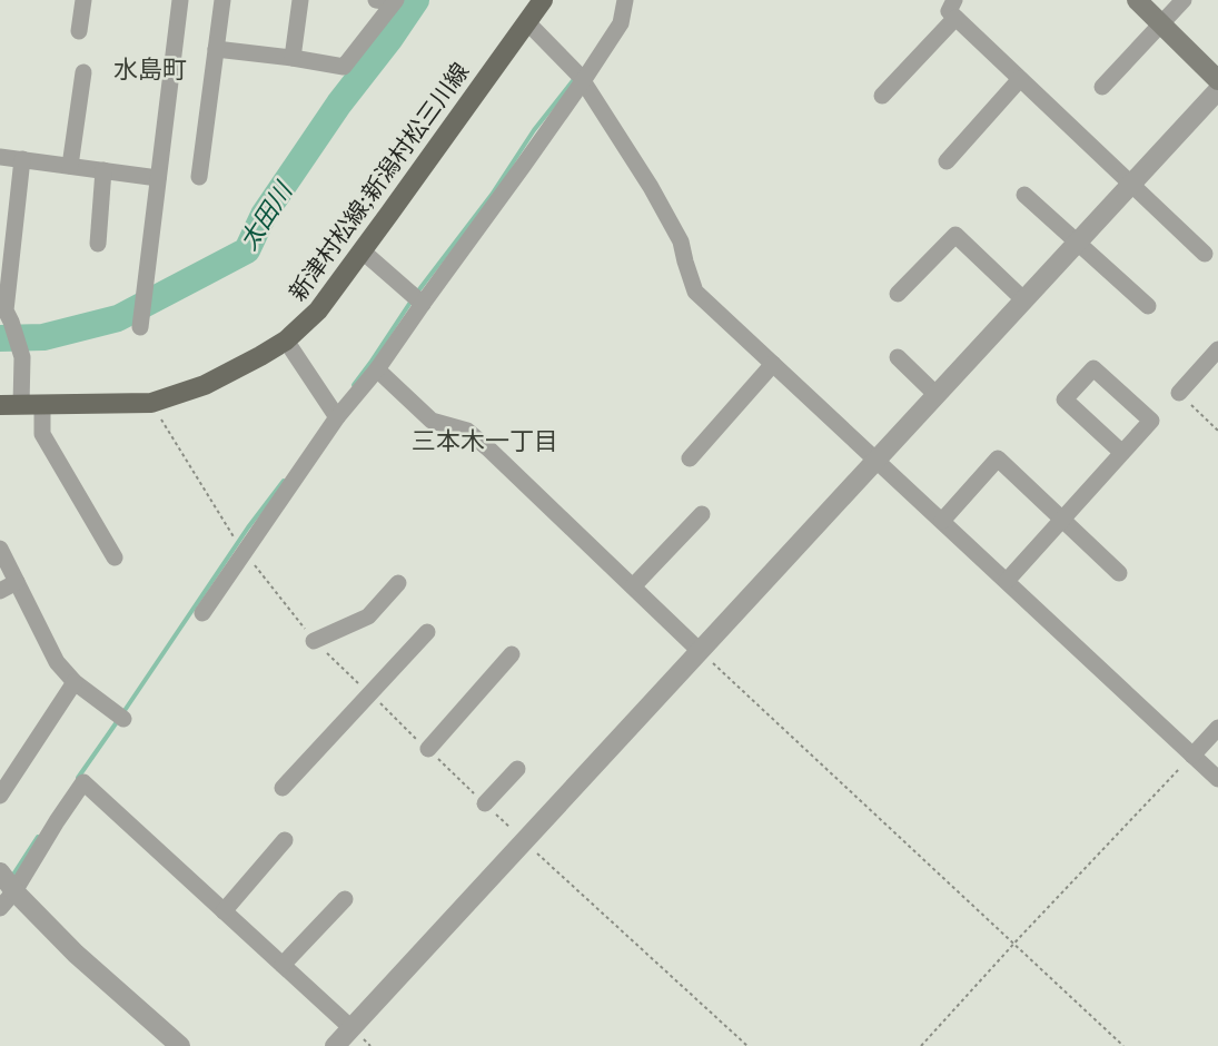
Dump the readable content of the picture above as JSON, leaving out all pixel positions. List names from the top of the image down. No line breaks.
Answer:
{"streets":{"main road":["新津村松線;新潟村松三川線"]},"districts":["水島町","三本木一丁目"],"water":["太田川"]}
